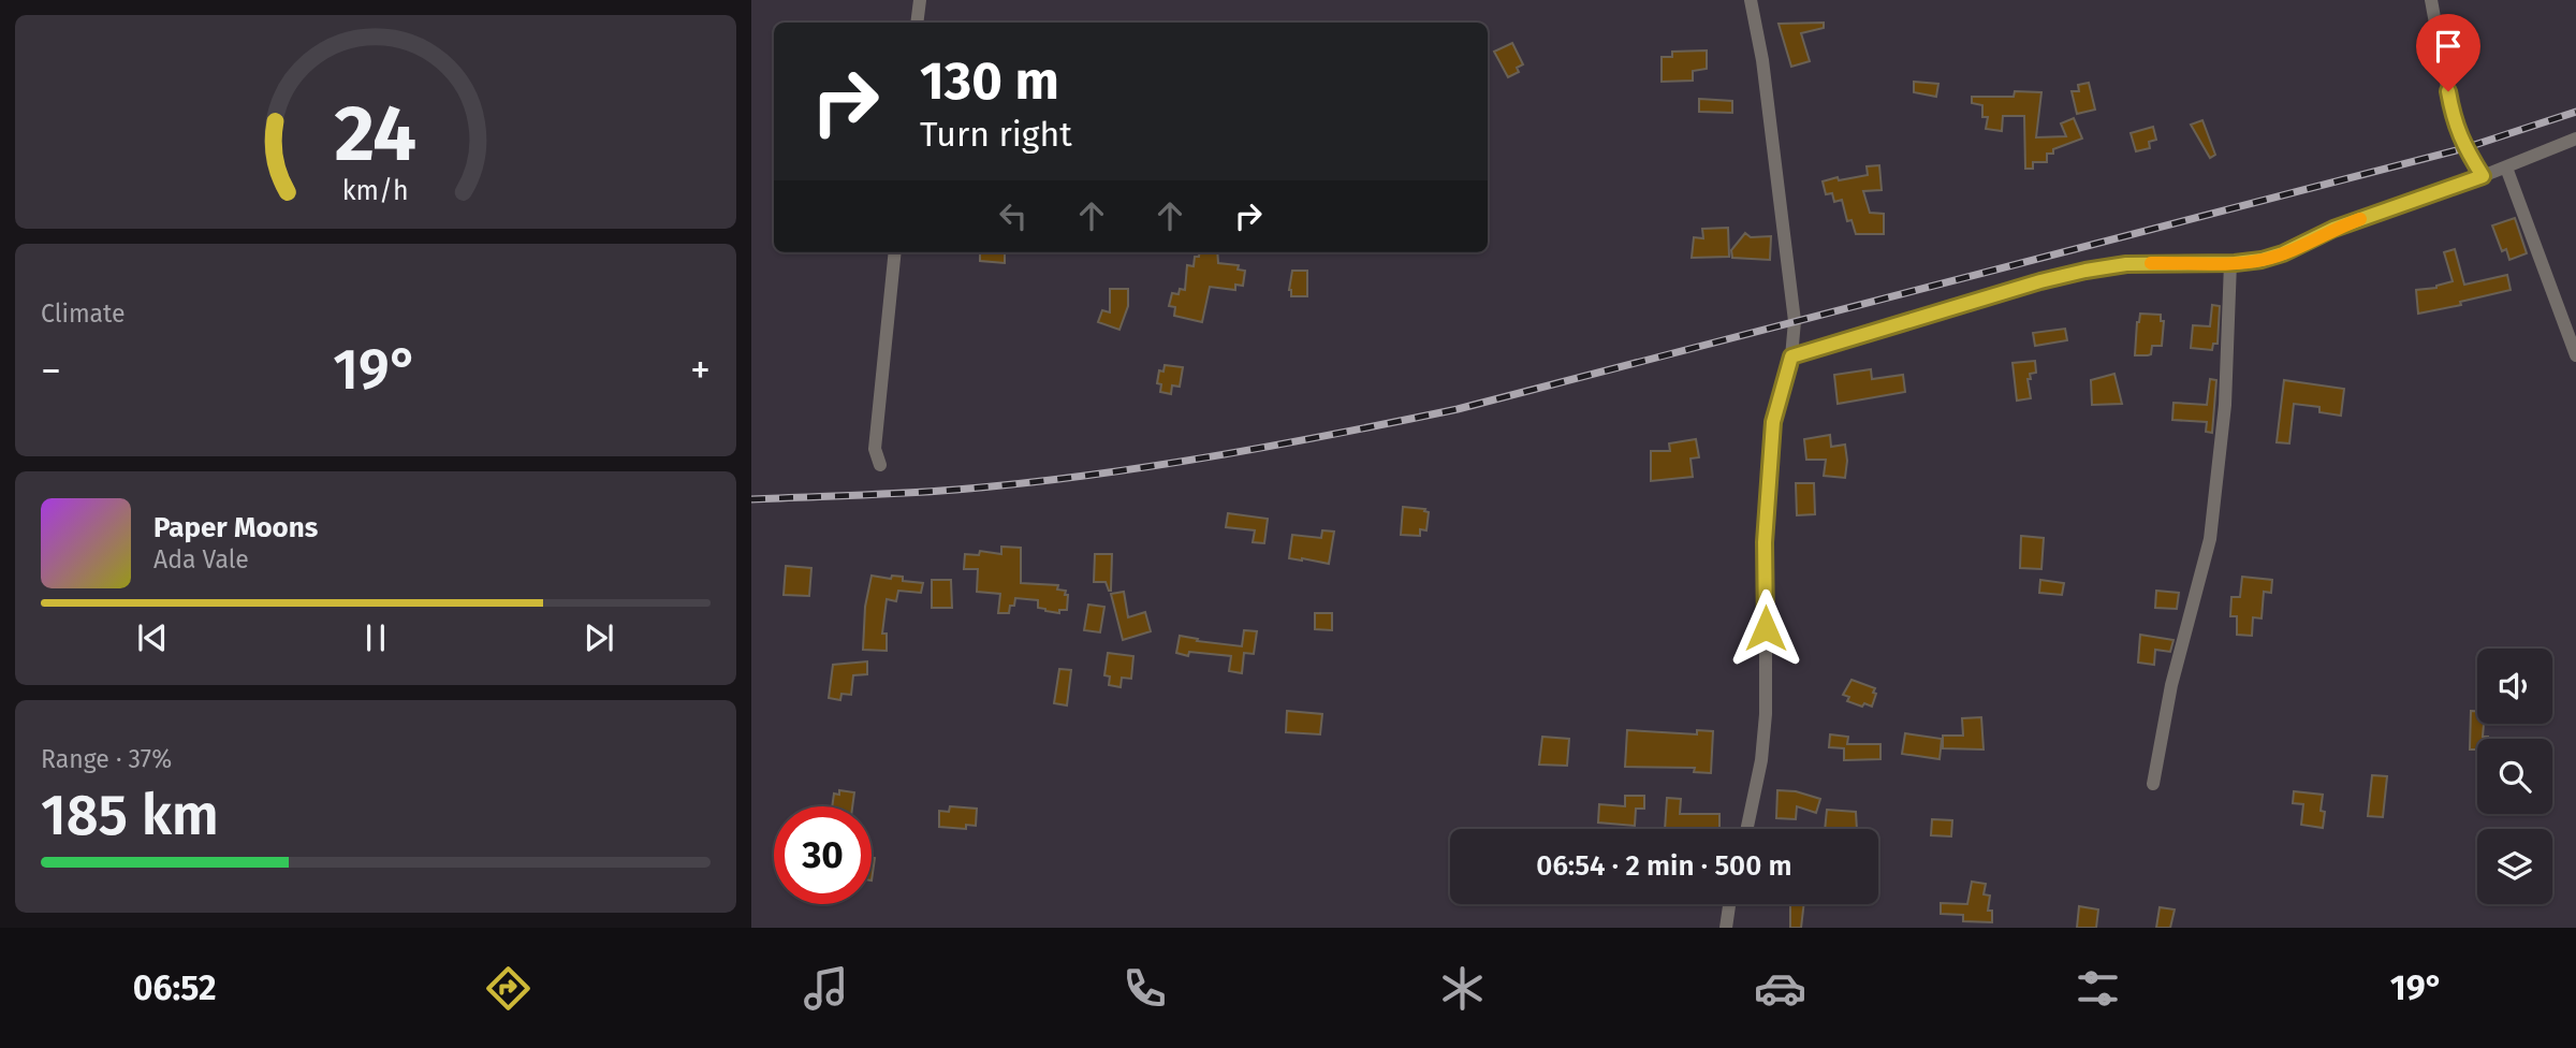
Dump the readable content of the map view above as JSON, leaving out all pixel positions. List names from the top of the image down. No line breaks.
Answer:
{"page":{"turn":["130 m","Turn right"],"tile":["Climate",["Range · 37%","185 km"]],"heat":["−","19°","+"],"song":["Paper Moons","Ada Vale"],"limit":"30","trip":"06:54 · 2 min · 500 m","tabs":["06:52","19°"],"gauge":["24","km/h"]}}
